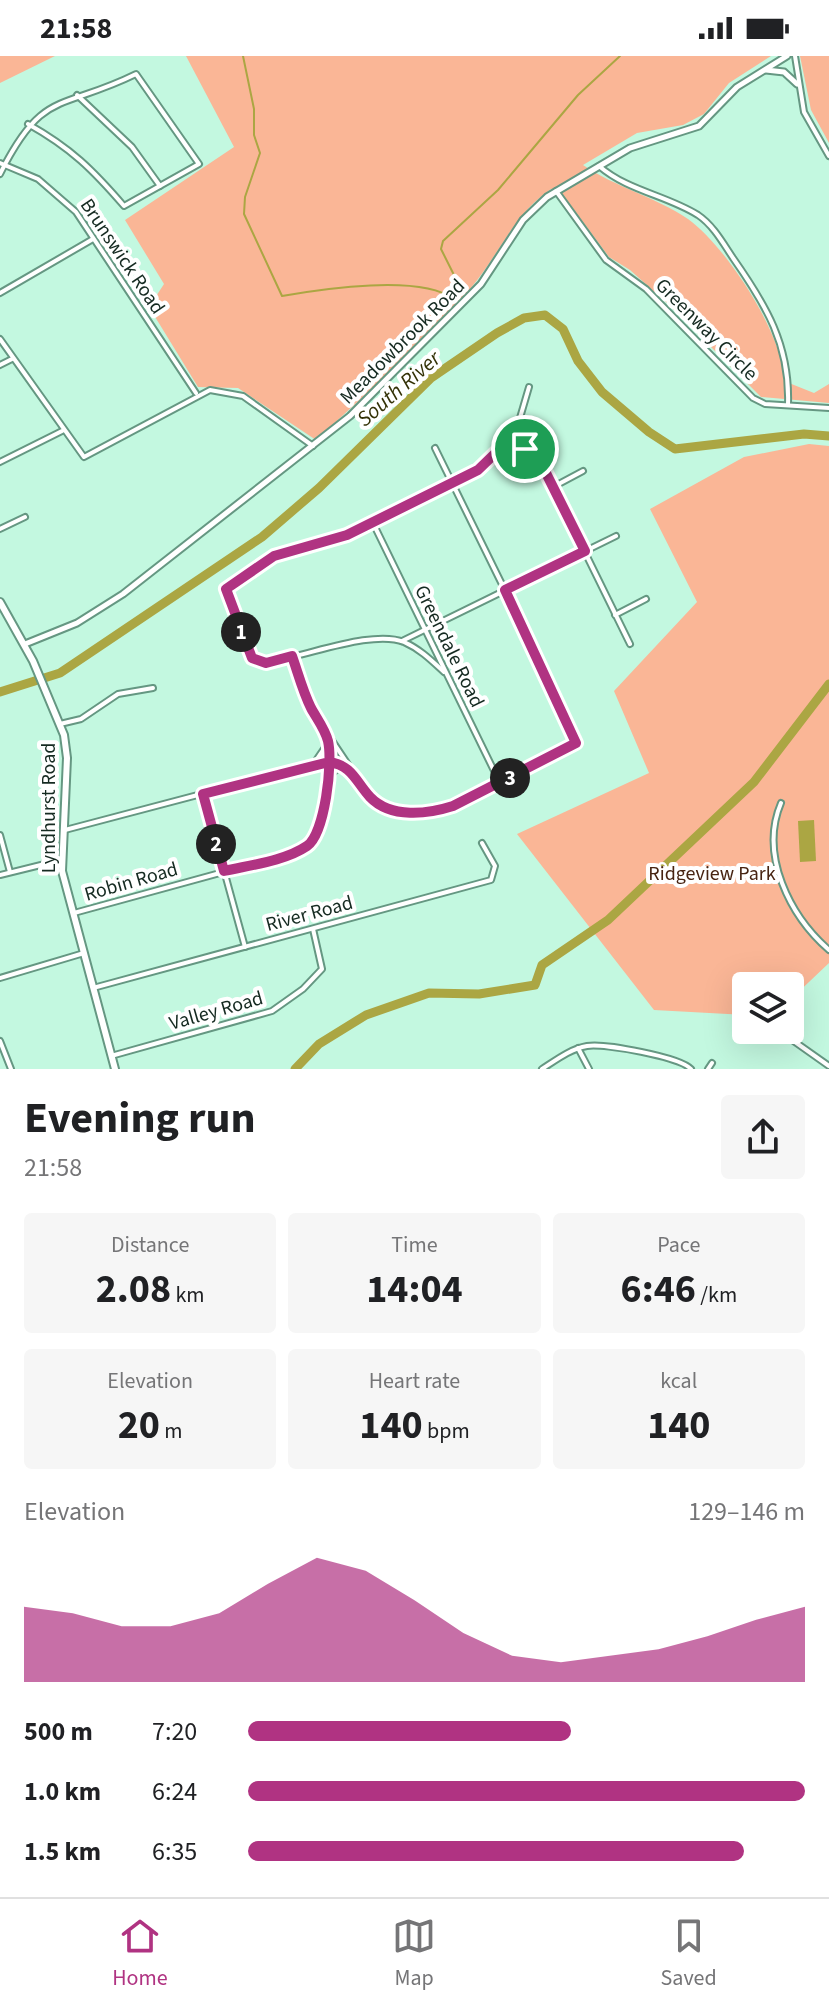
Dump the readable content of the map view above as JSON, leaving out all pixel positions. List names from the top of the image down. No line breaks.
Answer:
{"streets":{"main road":["Lyndhurst Road"],"street":["Brunswick Road","Greenway Circle","Meadowbrook Road","Greendale Road","Robin Road","River Road","Valley Road"]},"crossings":[["Greenway Circle","Meadowbrook Road"],["Meadowbrook Road","Lyndhurst Road"],["Lyndhurst Road","Robin Road"],["Lyndhurst Road","River Road"],["Lyndhurst Road","Valley Road"],["River Road","Valley Road"]],"water":["South River"],"parks":["Ridgeview Park"],"page":{"status":"21:58","pins":["1","3","2"],"heading":["Evening run","21:58"],"stats":[["Distance","2.08 km"],["Time","14:04"],["Pace","6:46 /km"],["Elevation","20 m"],["Heart rate","140 bpm"],["kcal","140"]],"chart":["Elevation","129–146 m"],"list":[{"name":"500 m","note":"7:20"},{"name":"1.0 km","note":"6:24"},{"name":"1.5 km","note":"6:35"}],"tabs":["Home","Map","Saved"]}}
